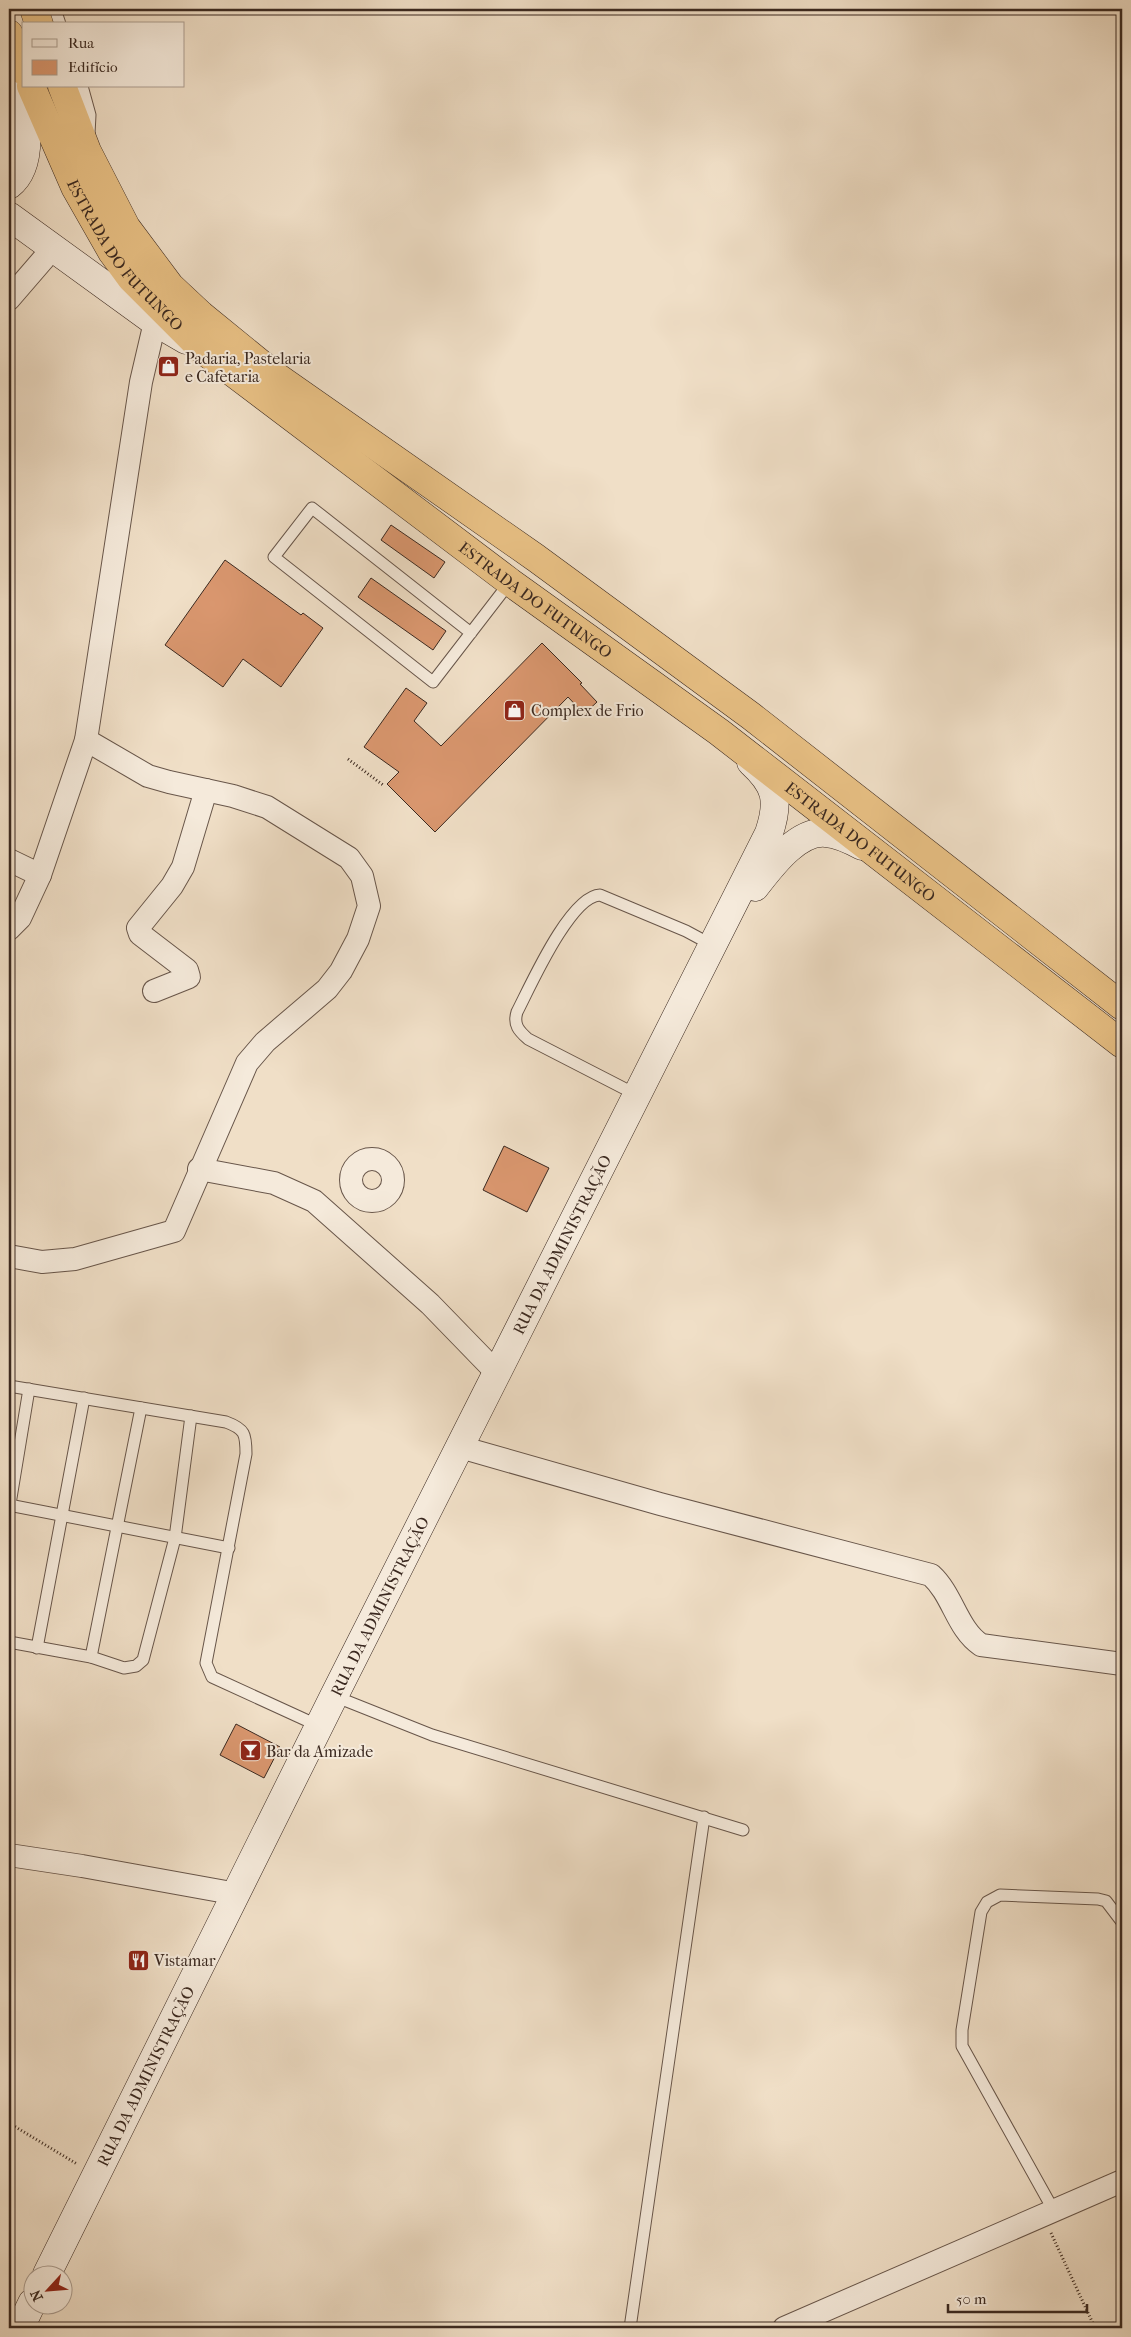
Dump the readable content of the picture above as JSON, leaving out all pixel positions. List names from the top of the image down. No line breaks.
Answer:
{"streets":{"highway":["ESTRADA DO FUTUNGO"],"street":["RUA DA ADMINISTRAÇÃO"]},"places":{"shop":["Padaria, Pastelaria e Cafetaria","Complex de Frio"],"bar":["Bar da Amizade"],"restaurant":["Vistamar"]},"legend":["Rua","Edifício"],"scale_bar":"50 m","north":"bottom left"}
